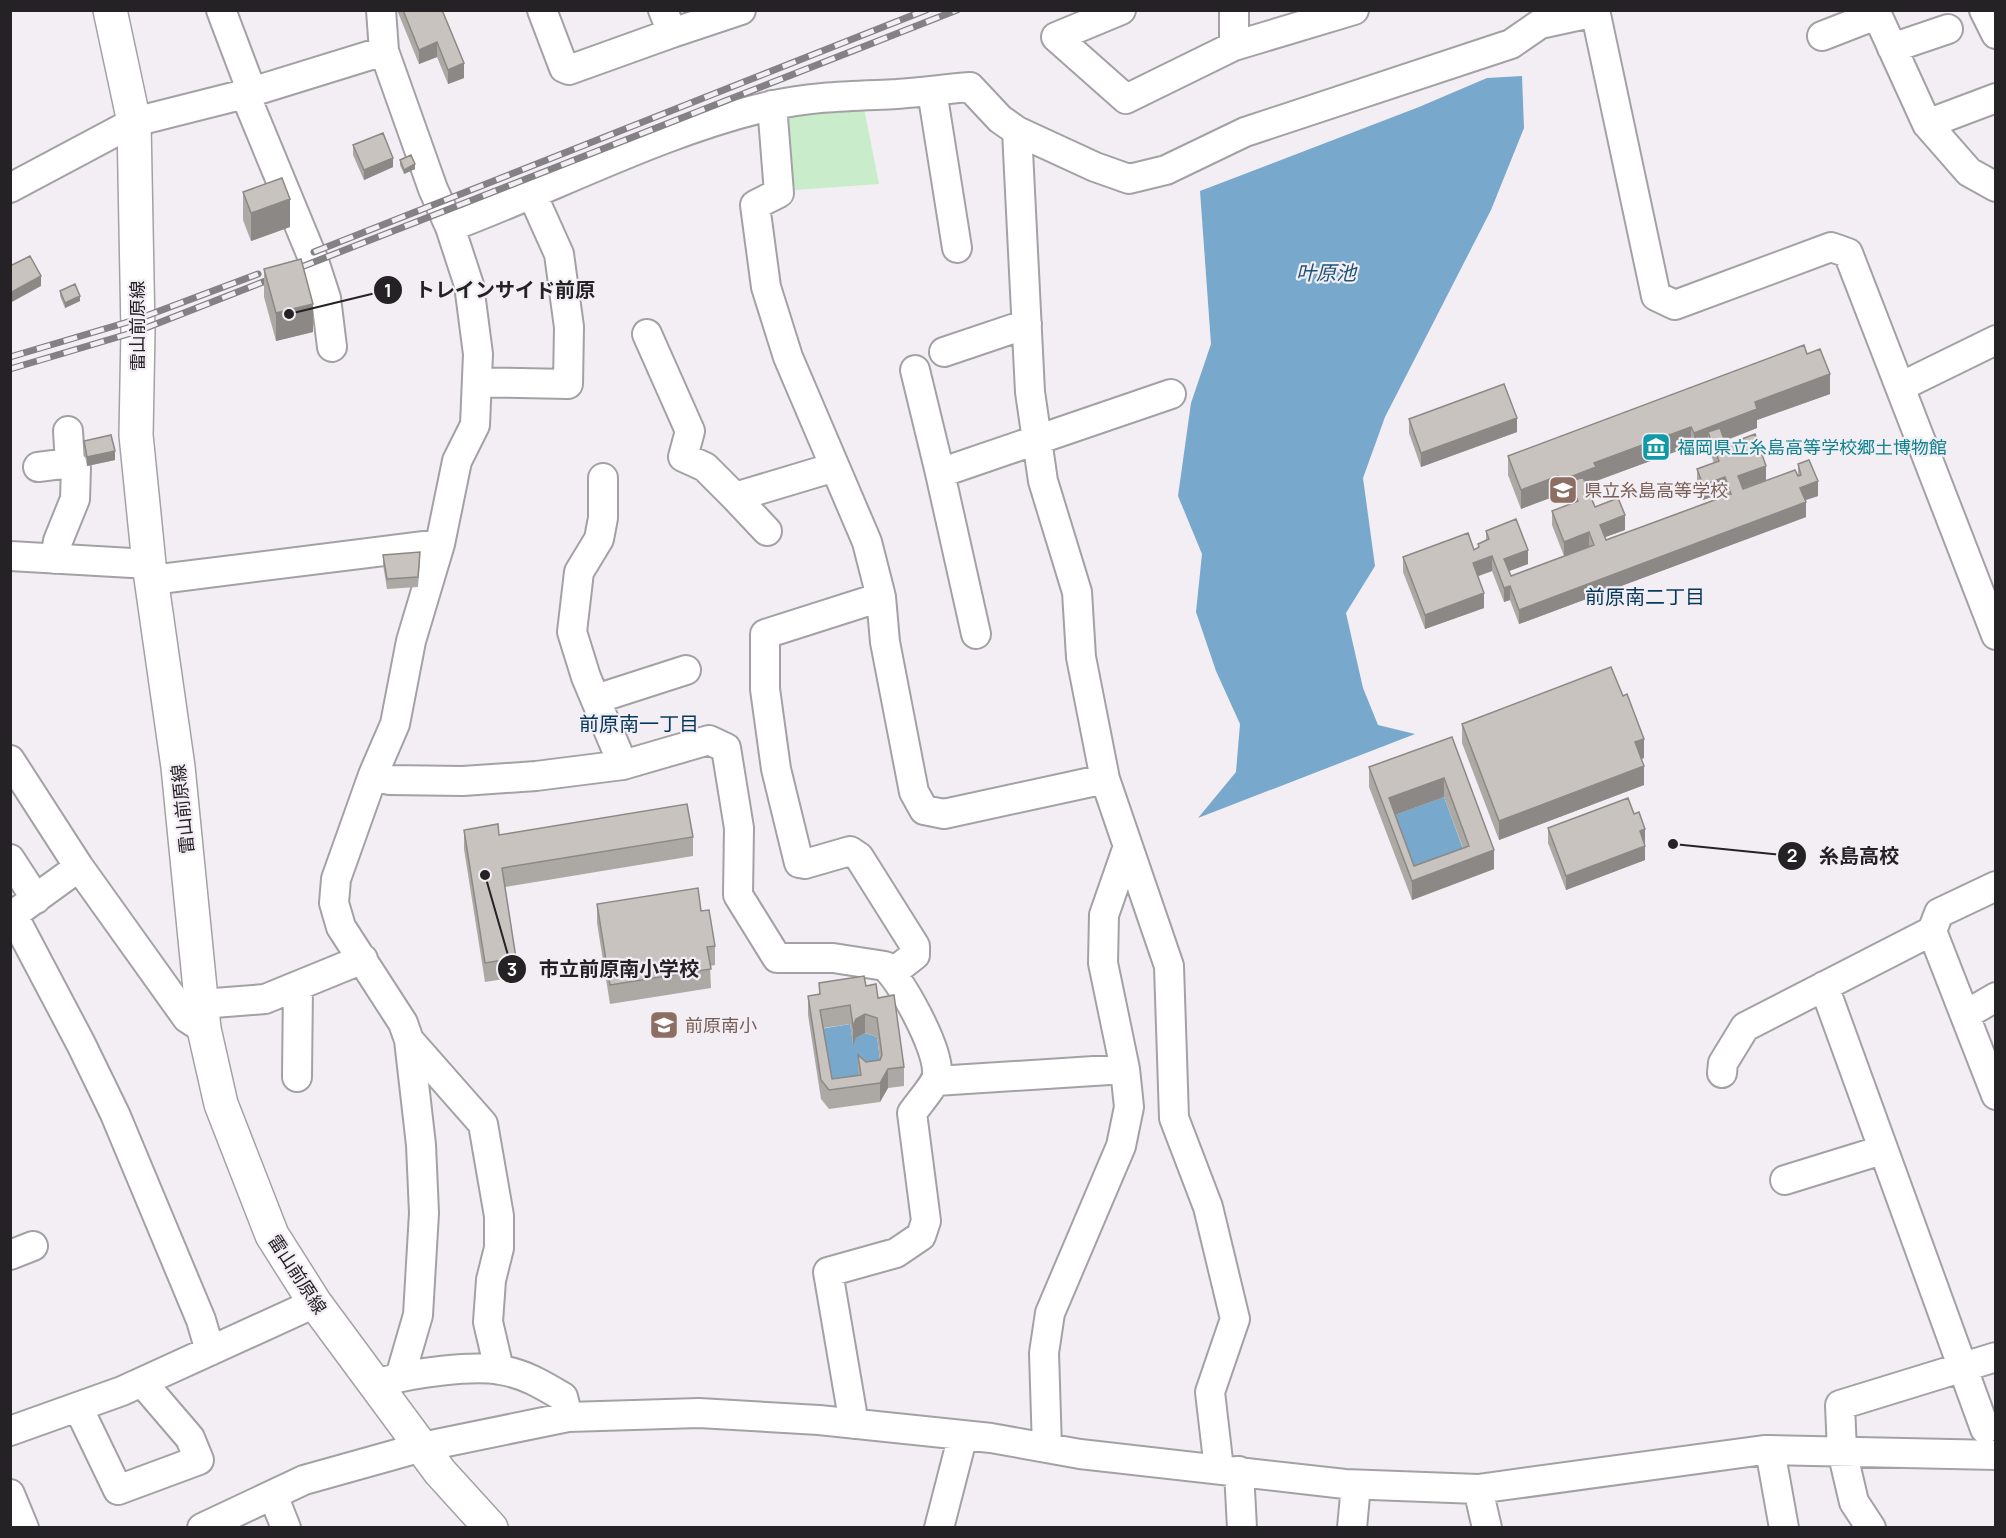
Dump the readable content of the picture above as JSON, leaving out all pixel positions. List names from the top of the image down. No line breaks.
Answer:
{"streets":{"main road":["雷山前原線"]},"districts":["前原南二丁目","前原南一丁目"],"water":["叶原池"],"places":{"other":["トレインサイド前原","糸島高校","市立前原南小学校"],"museum":["福岡県立糸島高等学校郷土博物館"],"school or university":["県立糸島高等学校","前原南小"]}}
